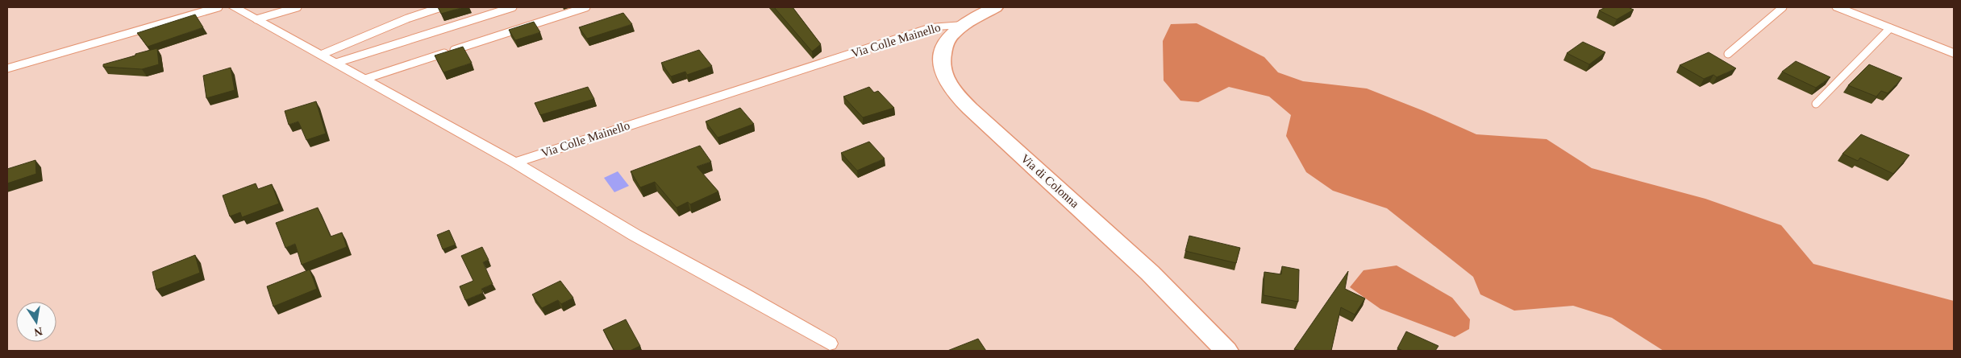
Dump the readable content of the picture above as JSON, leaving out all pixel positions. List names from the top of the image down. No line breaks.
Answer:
{"streets":{"street":["Via Colle Mainello","Via di Colonna"]},"crossings":[["Via Colle Mainello","Via di Colonna"]],"north":"bottom"}
